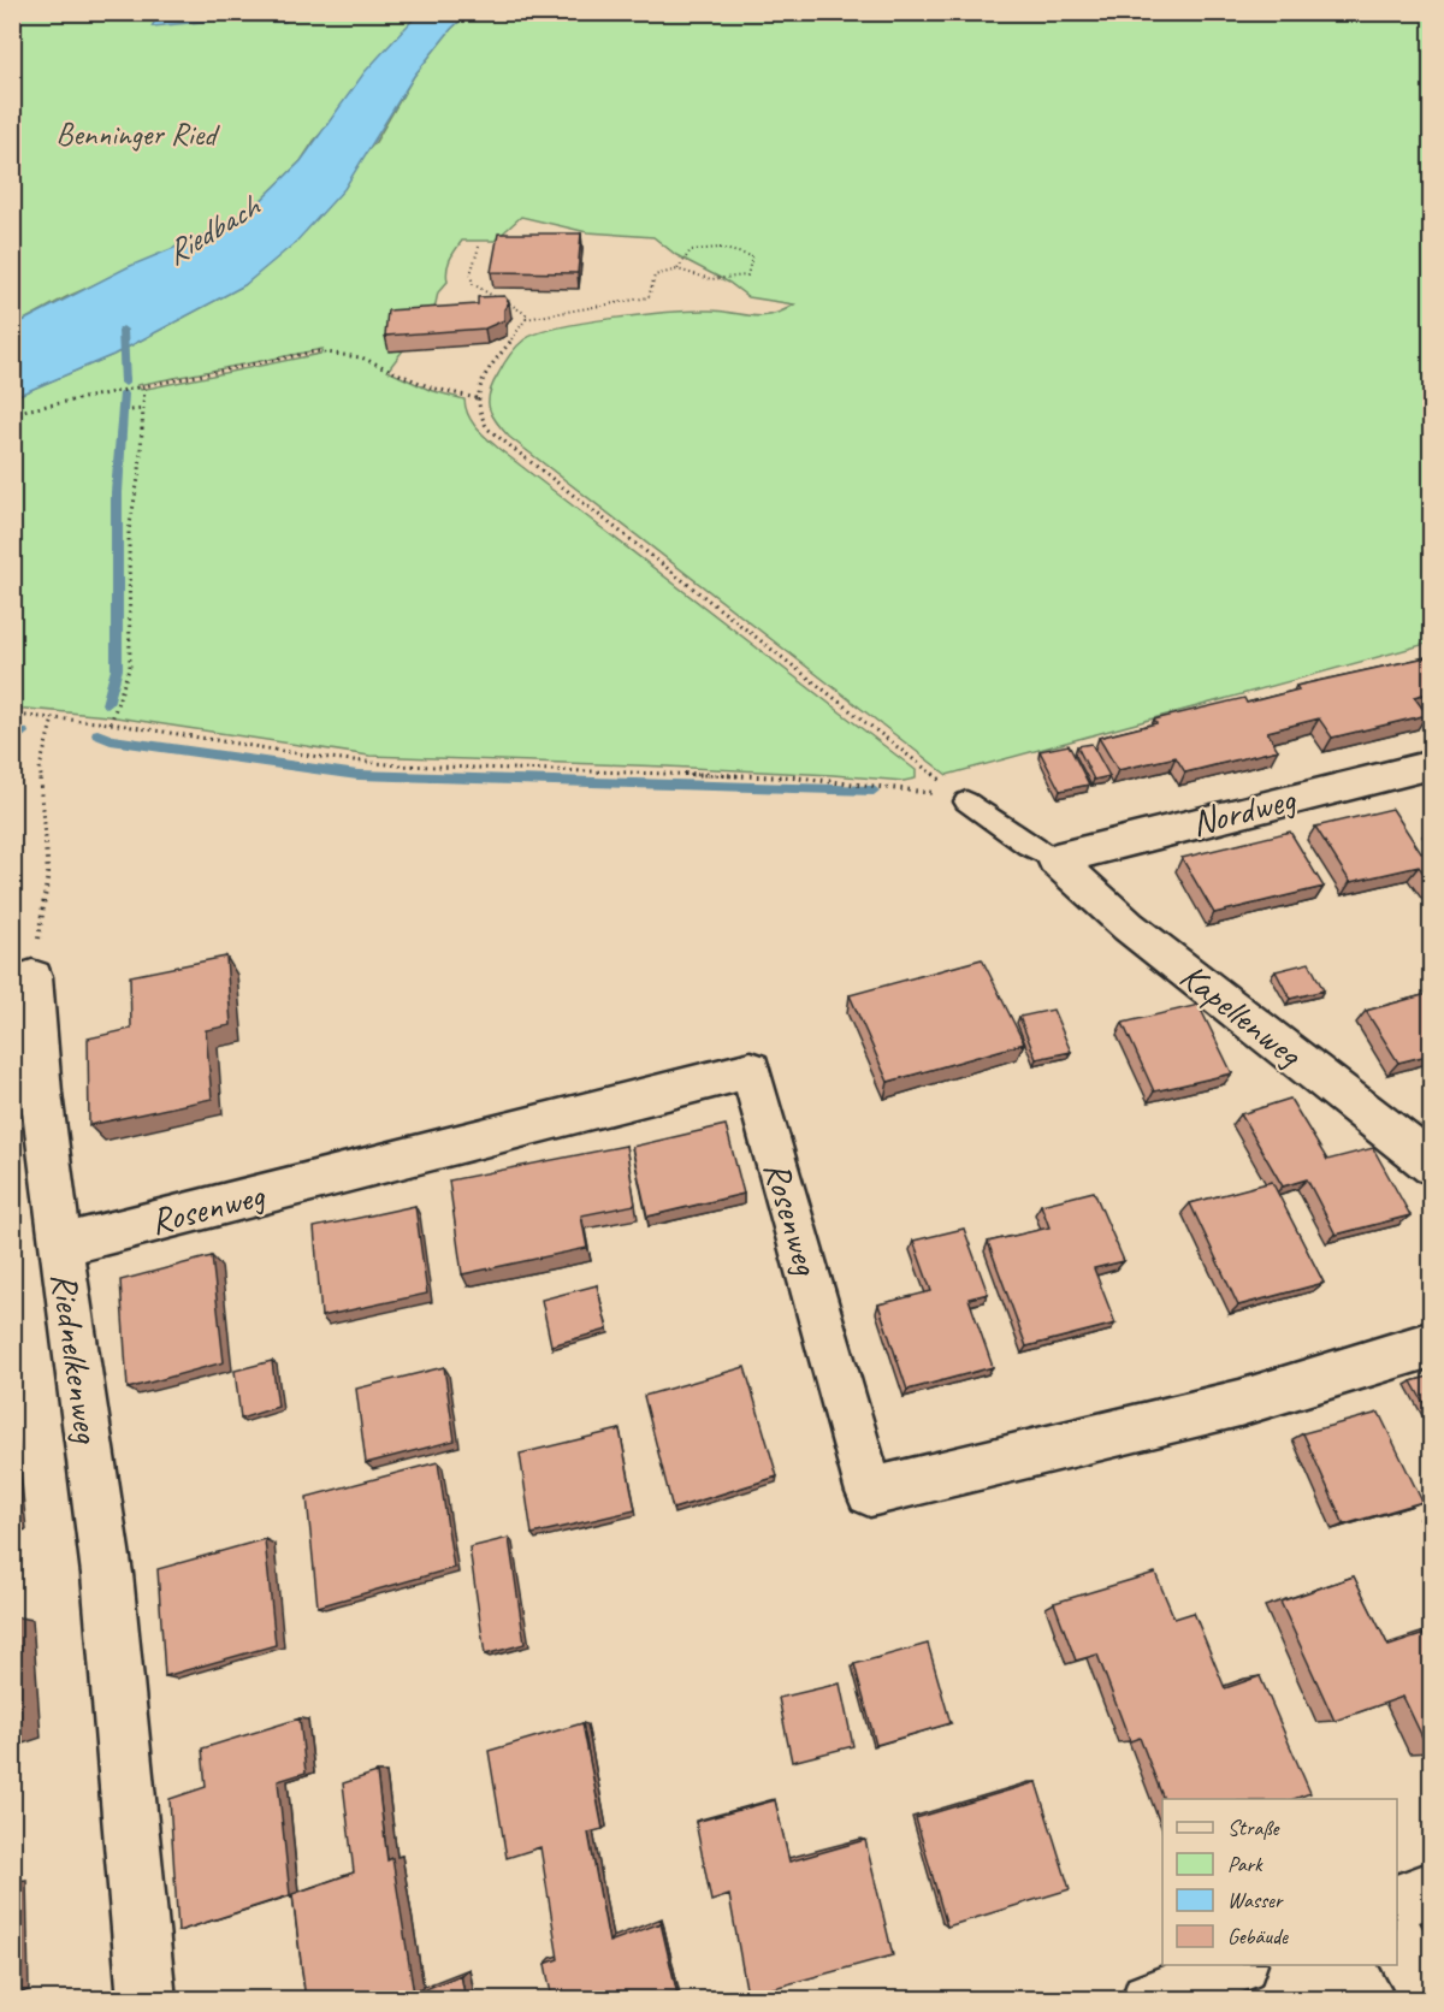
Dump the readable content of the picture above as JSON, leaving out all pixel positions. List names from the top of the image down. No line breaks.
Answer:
{"streets":{"street":["Nordweg","Kapellenweg","Rosenweg","Riednelkenweg"]},"crossings":[["Nordweg","Kapellenweg"],["Rosenweg","Riednelkenweg"]],"water":["Riedbach"],"parks":["Benninger Ried"],"legend":["Straße","Park","Wasser","Gebäude"]}
